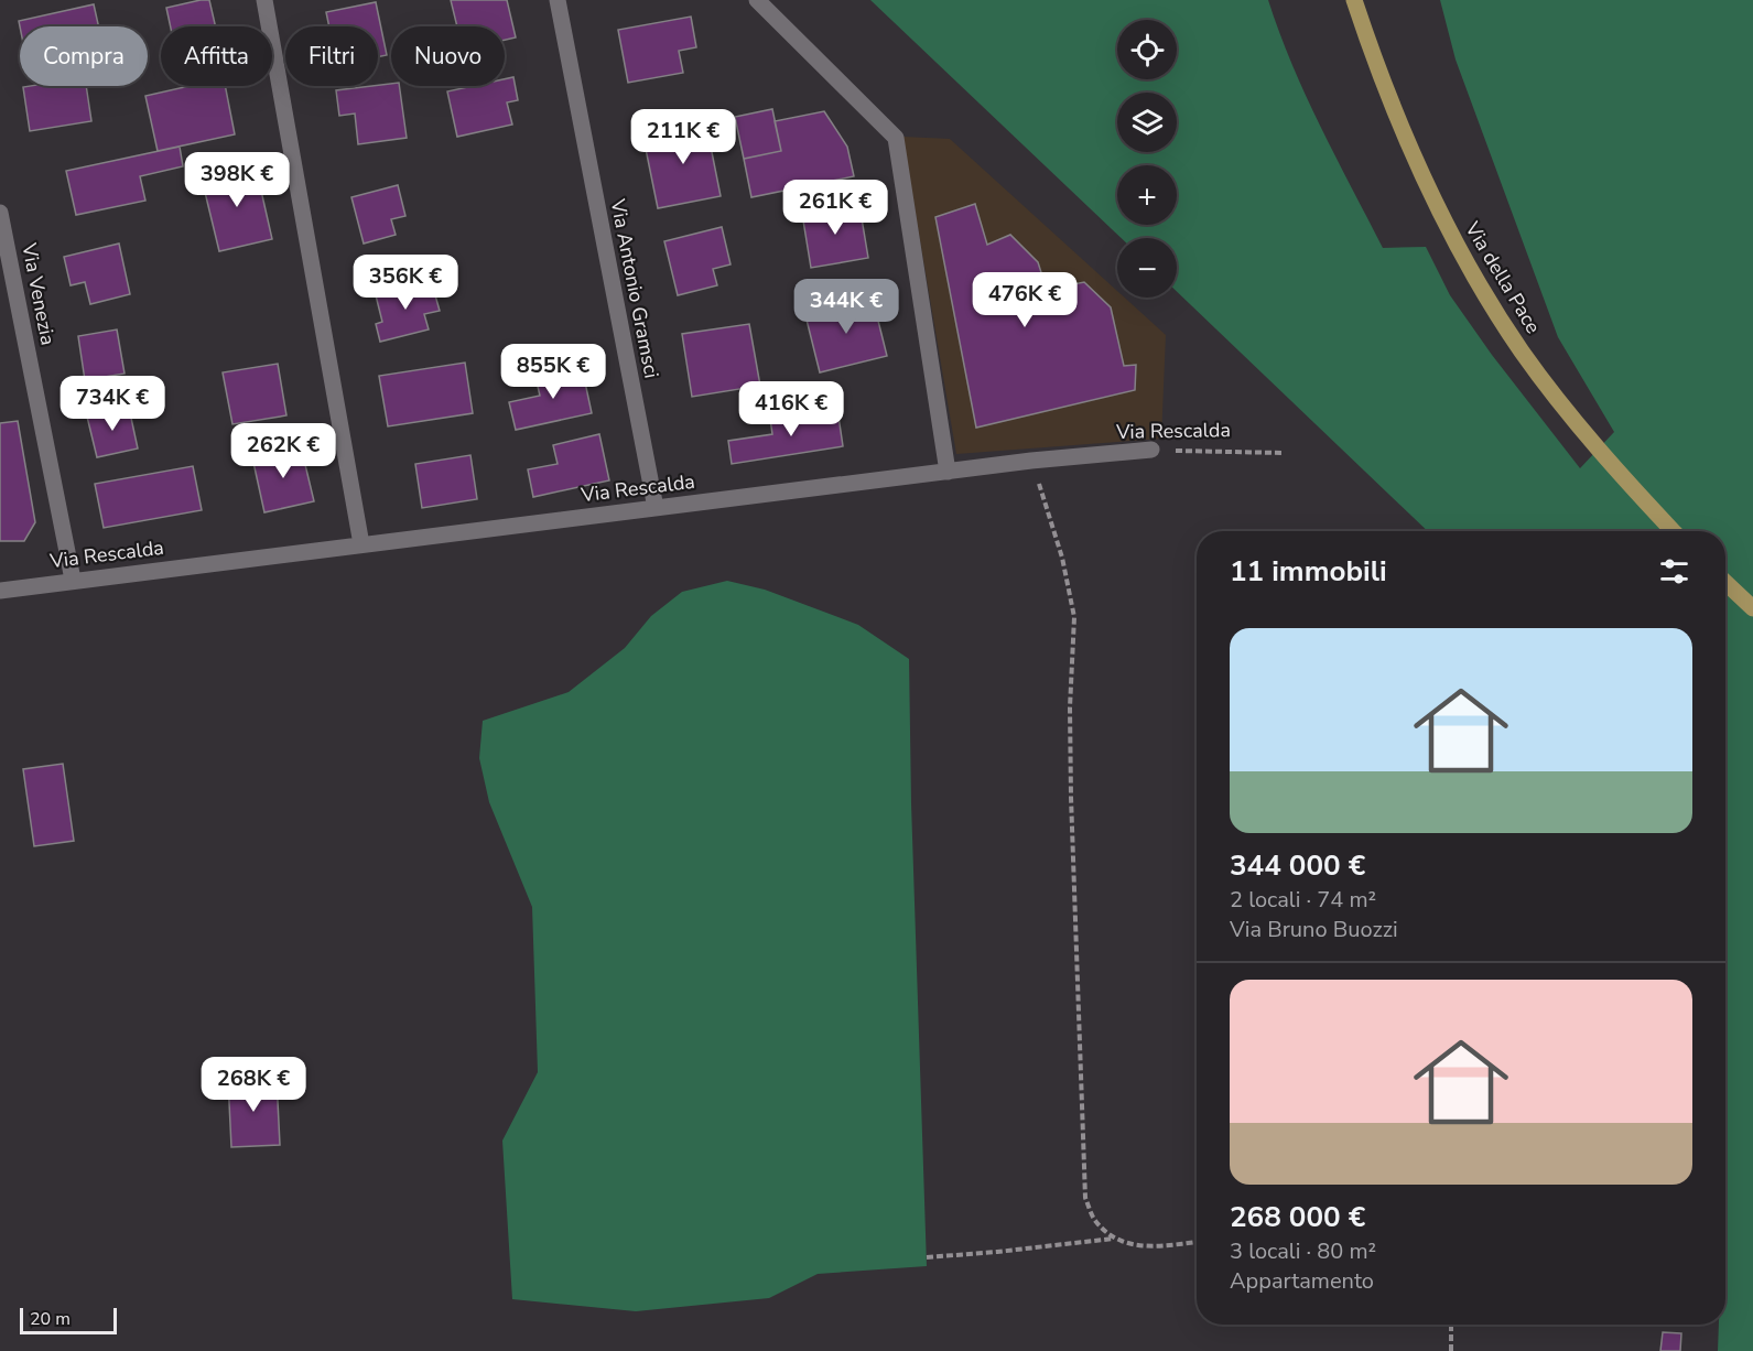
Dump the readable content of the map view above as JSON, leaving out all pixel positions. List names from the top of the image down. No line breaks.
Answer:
{"streets":{"main road":["Via della Pace"],"street":["Via Antonio Gramsci","Via Venezia","Via Rescalda"]},"crossings":[["Via Antonio Gramsci","Via Rescalda"],["Via Venezia","Via Rescalda"]],"scale_bar":"20 m","page":{"map_buttons":["+","−"],"chip":["Compra","Affitta","Filtri","Nuovo"],"price":["211K €","398K €","261K €","356K €","476K €","344K €","855K €","734K €","416K €","262K €","268K €"],"heading":"11 immobili","list":[{"name":"344 000 €","note":"2 locali · 74 m² · Via Bruno Buozzi"},{"name":"268 000 €","note":"3 locali · 80 m² · Appartamento"}],"scale":"20 m"}}
